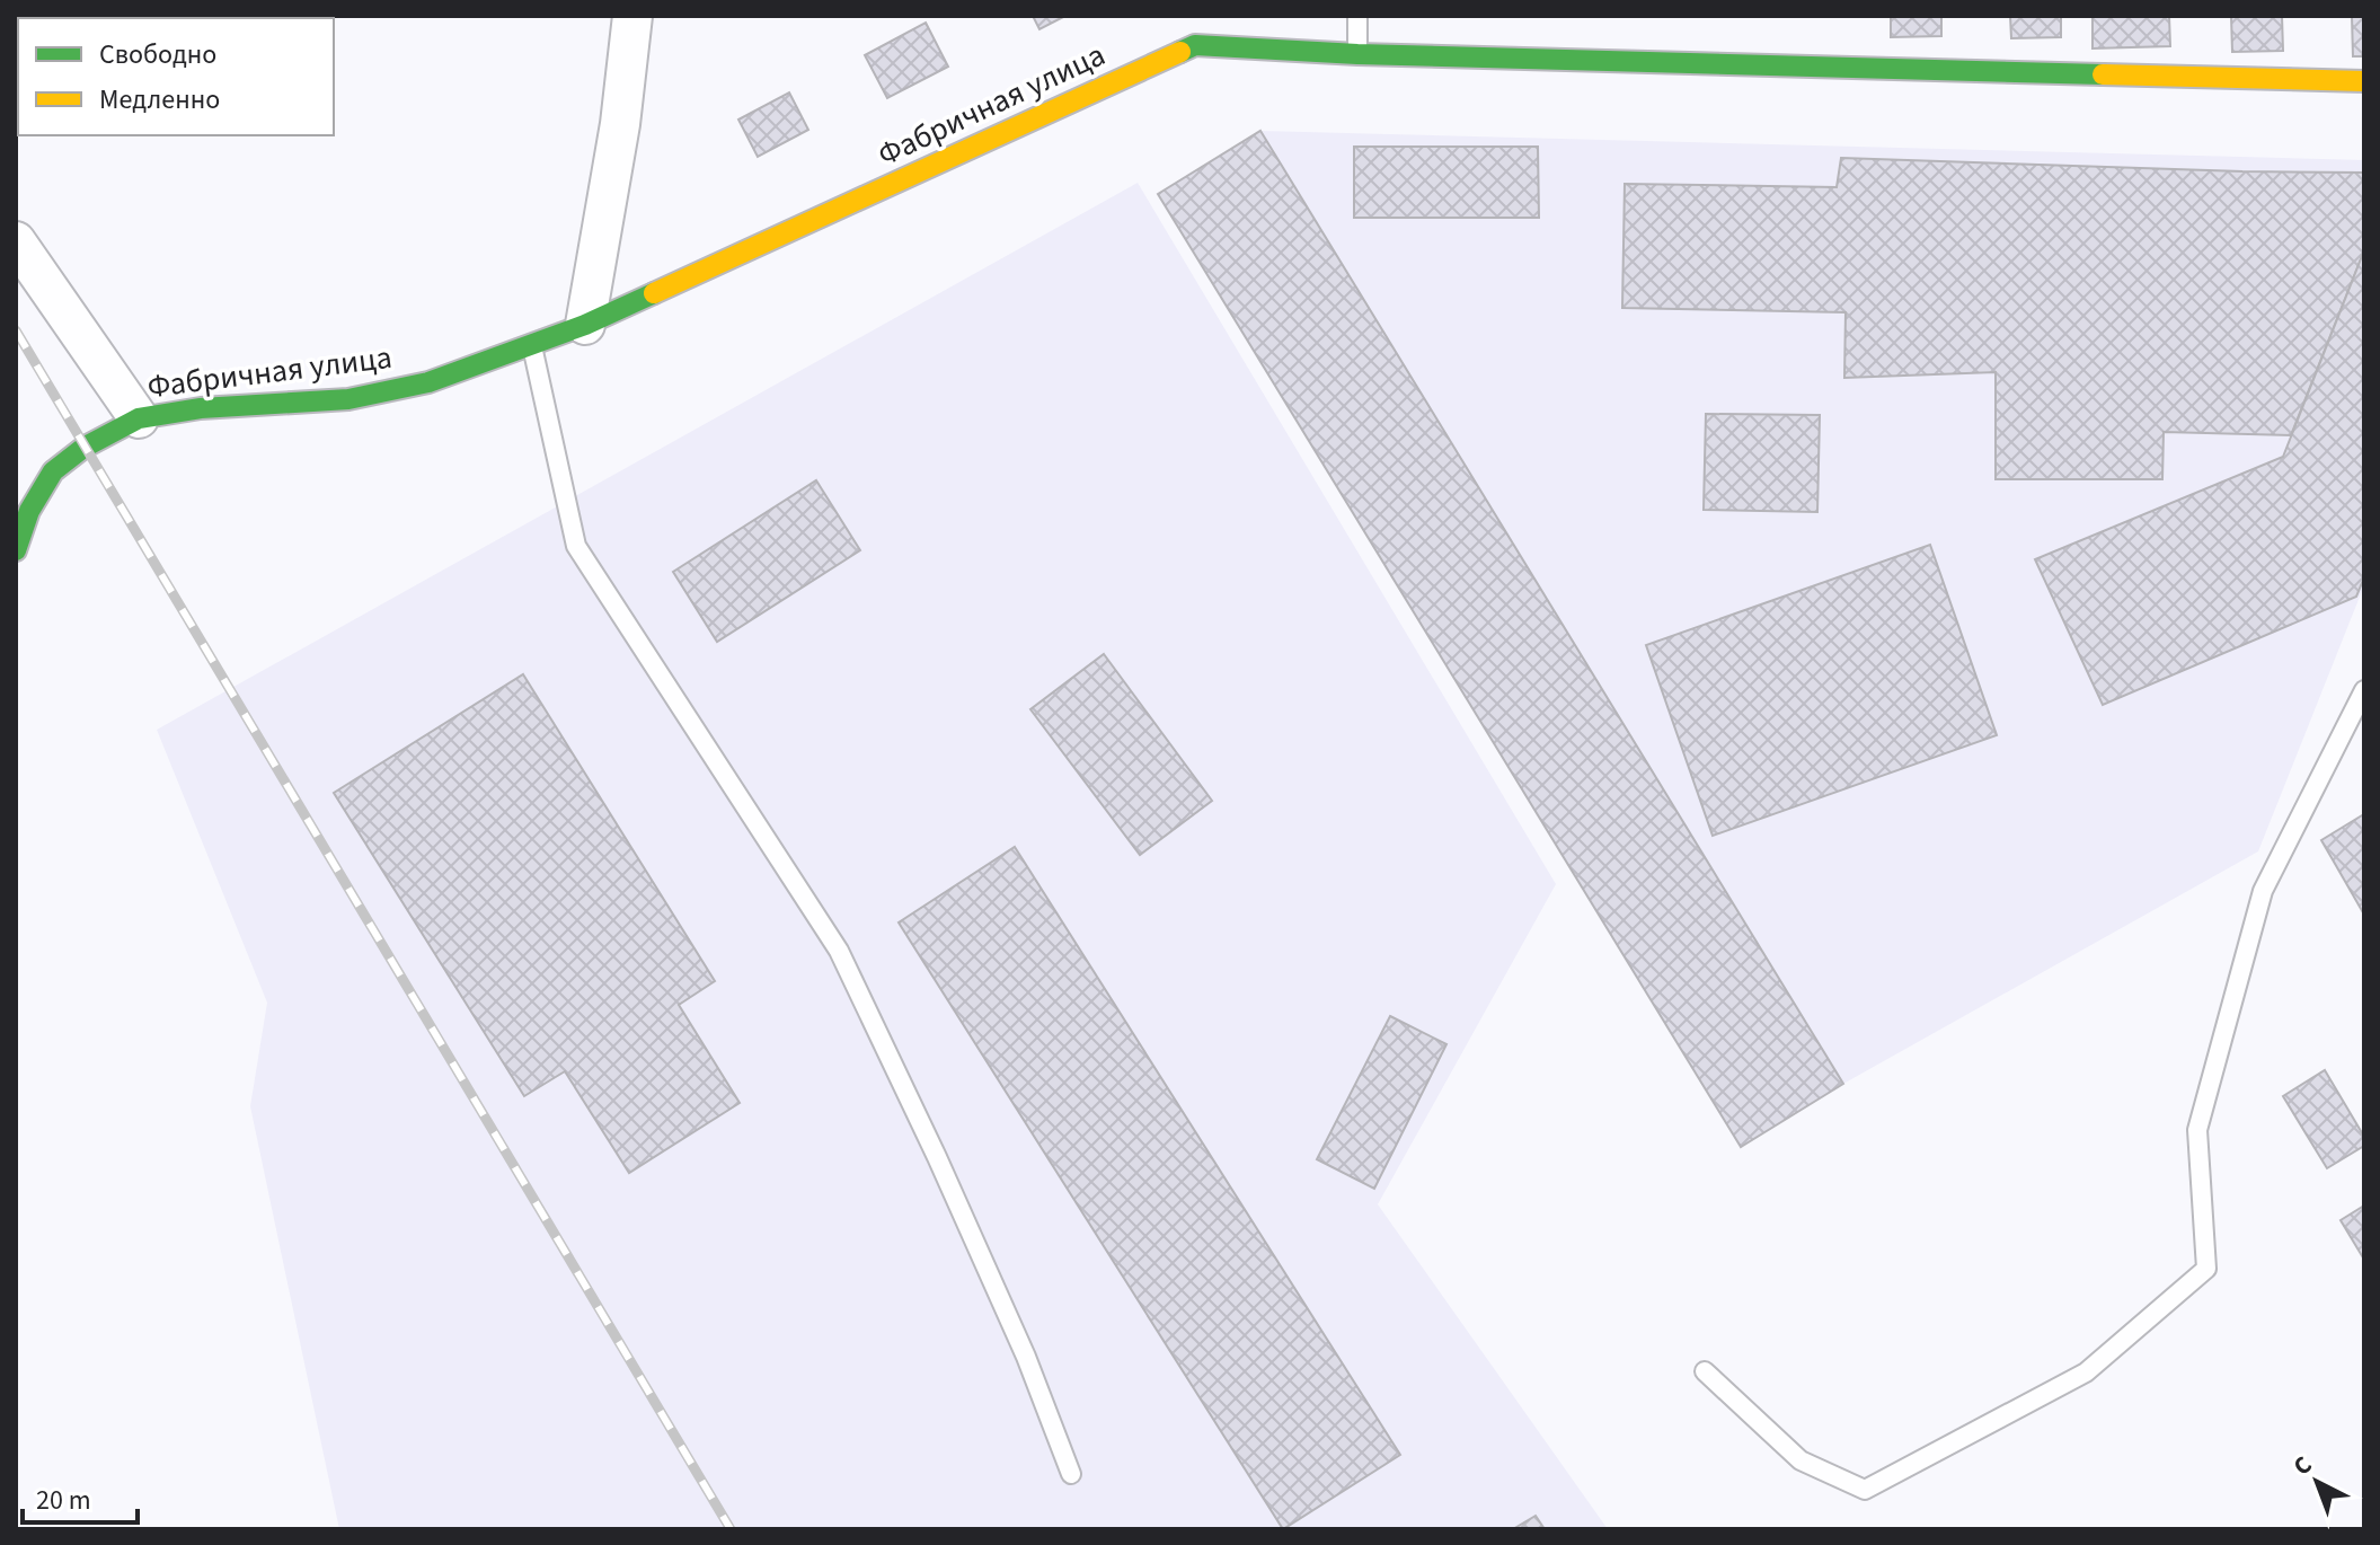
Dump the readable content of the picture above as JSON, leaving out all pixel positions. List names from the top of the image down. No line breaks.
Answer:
{"streets":{"street":["Фабричная улица"]},"legend":["Свободно","Медленно"],"scale_bar":"20 m","north":"top left"}
